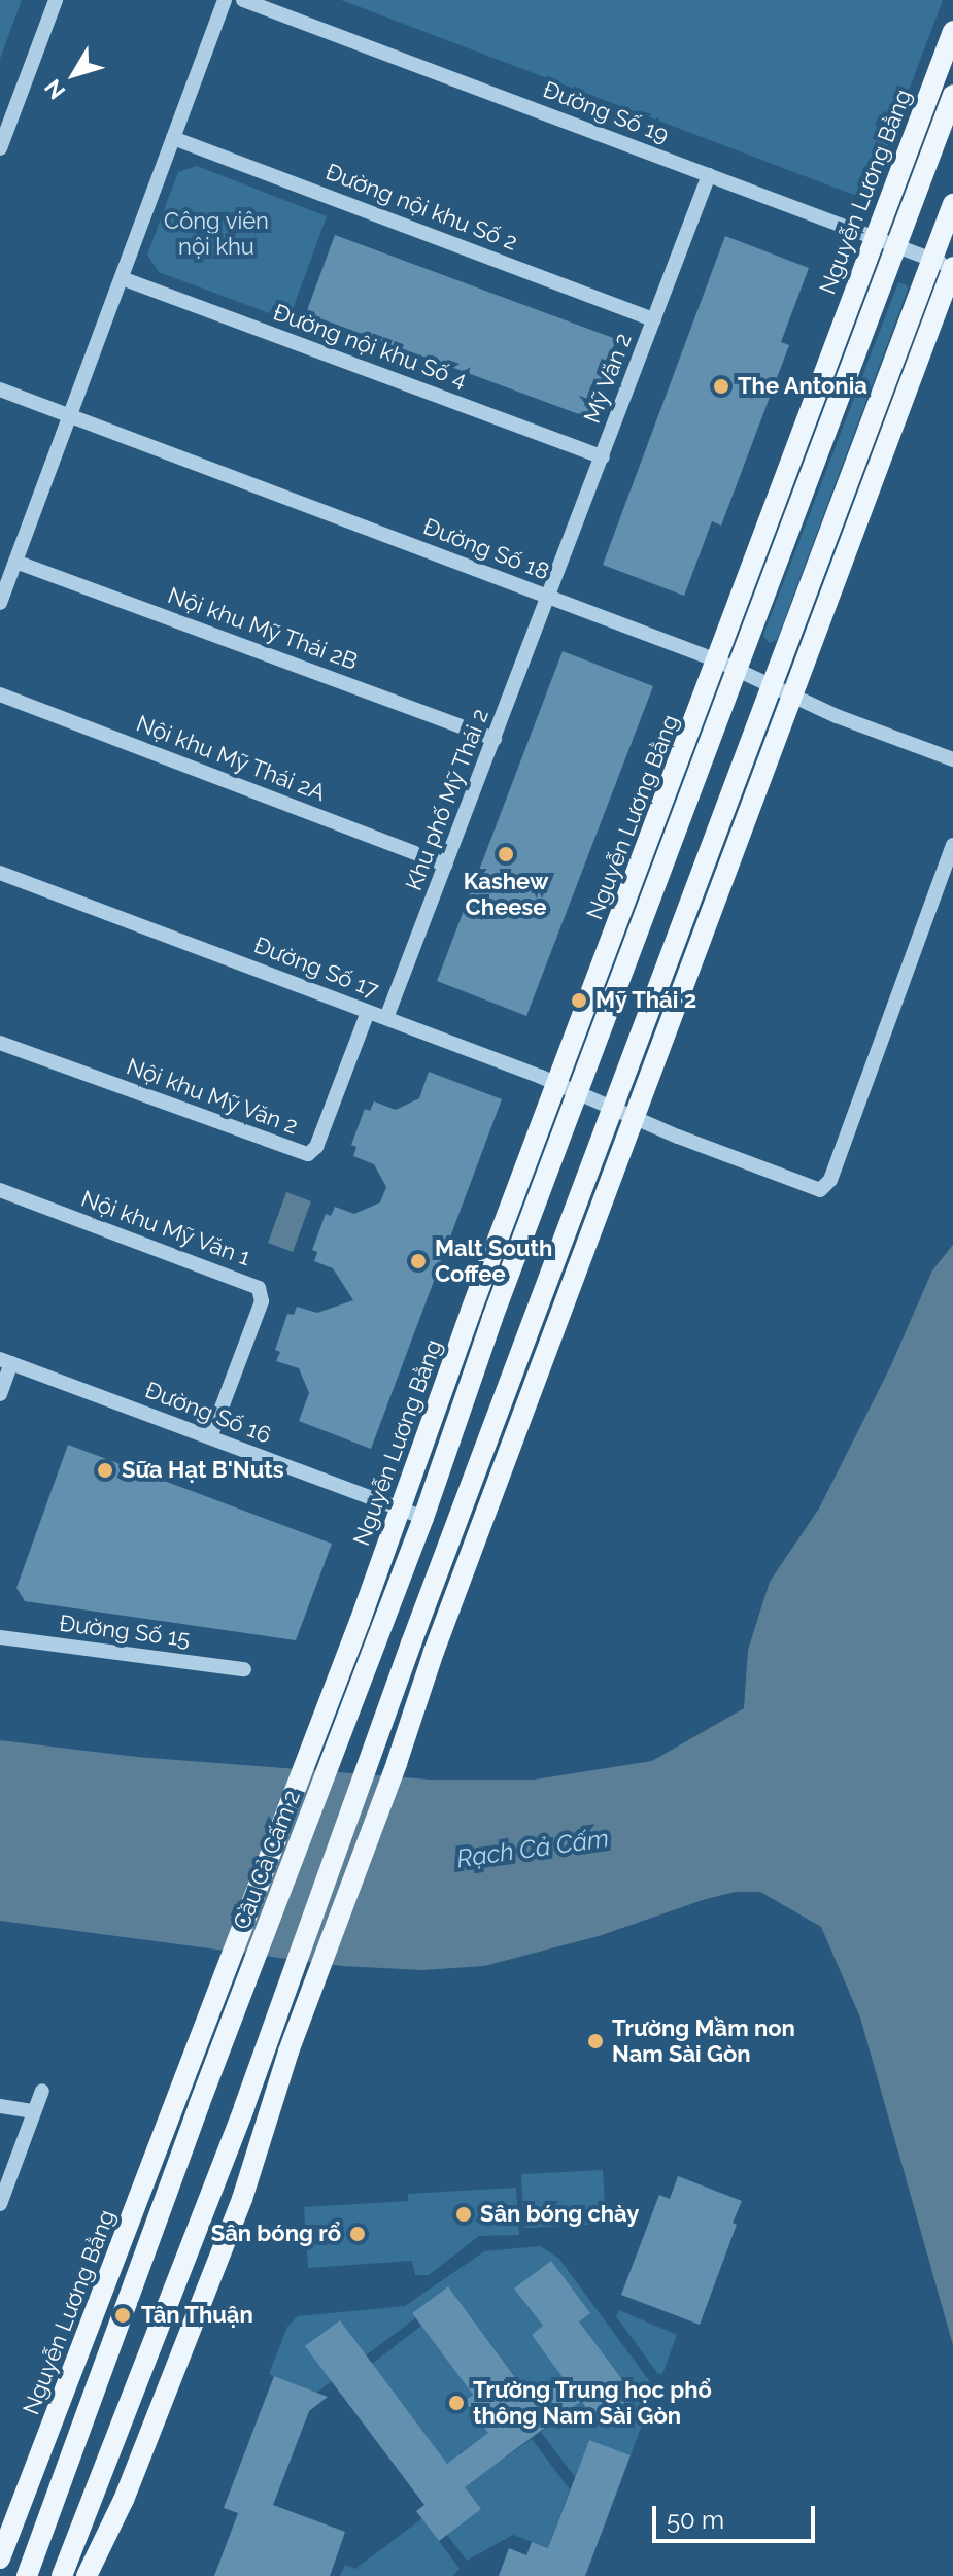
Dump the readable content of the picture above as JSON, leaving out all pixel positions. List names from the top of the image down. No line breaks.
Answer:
{"streets":{"main road":["Nguyễn Lương Bằng","Cầu Cả Cấm 2"],"street":["Đường Số 19","Đường nội khu Số 2","Đường nội khu Số 4","Mỹ Văn 2","Đường Số 18","Nội khu Mỹ Thái 2B","Nội khu Mỹ Thái 2A","Khu phố Mỹ Thái 2","Đường Số 17","Nội khu Mỹ Văn 2","Nội khu Mỹ Văn 1","Đường Số 16","Đường Số 15"]},"crossings":[["Đường Số 19","Nguyễn Lương Bằng"],["Đường Số 19","Mỹ Văn 2"],["Nguyễn Lương Bằng","Đường Số 18"],["Nguyễn Lương Bằng","Đường Số 17"],["Nguyễn Lương Bằng","Đường Số 16"],["Nguyễn Lương Bằng","Cầu Cả Cấm 2"],["Đường nội khu Số 2","Mỹ Văn 2"],["Đường nội khu Số 4","Mỹ Văn 2"],["Mỹ Văn 2","Đường Số 18"],["Mỹ Văn 2","Khu phố Mỹ Thái 2"],["Đường Số 18","Khu phố Mỹ Thái 2"],["Nội khu Mỹ Thái 2B","Khu phố Mỹ Thái 2"],["Nội khu Mỹ Thái 2A","Khu phố Mỹ Thái 2"],["Khu phố Mỹ Thái 2","Đường Số 17"],["Đường Số 17","Nội khu Mỹ Văn 2"],["Nội khu Mỹ Văn 1","Đường Số 16"]],"water":["Rạch Cả Cấm"],"parks":["Công viên nội khu"],"places":["The Antonia","Kashew Cheese","Mỹ Thái 2","Malt South Coffee","Sữa Hạt B'Nuts","Trường Mầm non Nam Sài Gòn","Sân bóng chày","Sân bóng rổ","Tân Thuận","Trường Trung học phổ thông Nam Sài Gòn"],"scale_bar":"50 m","north":"bottom left"}
